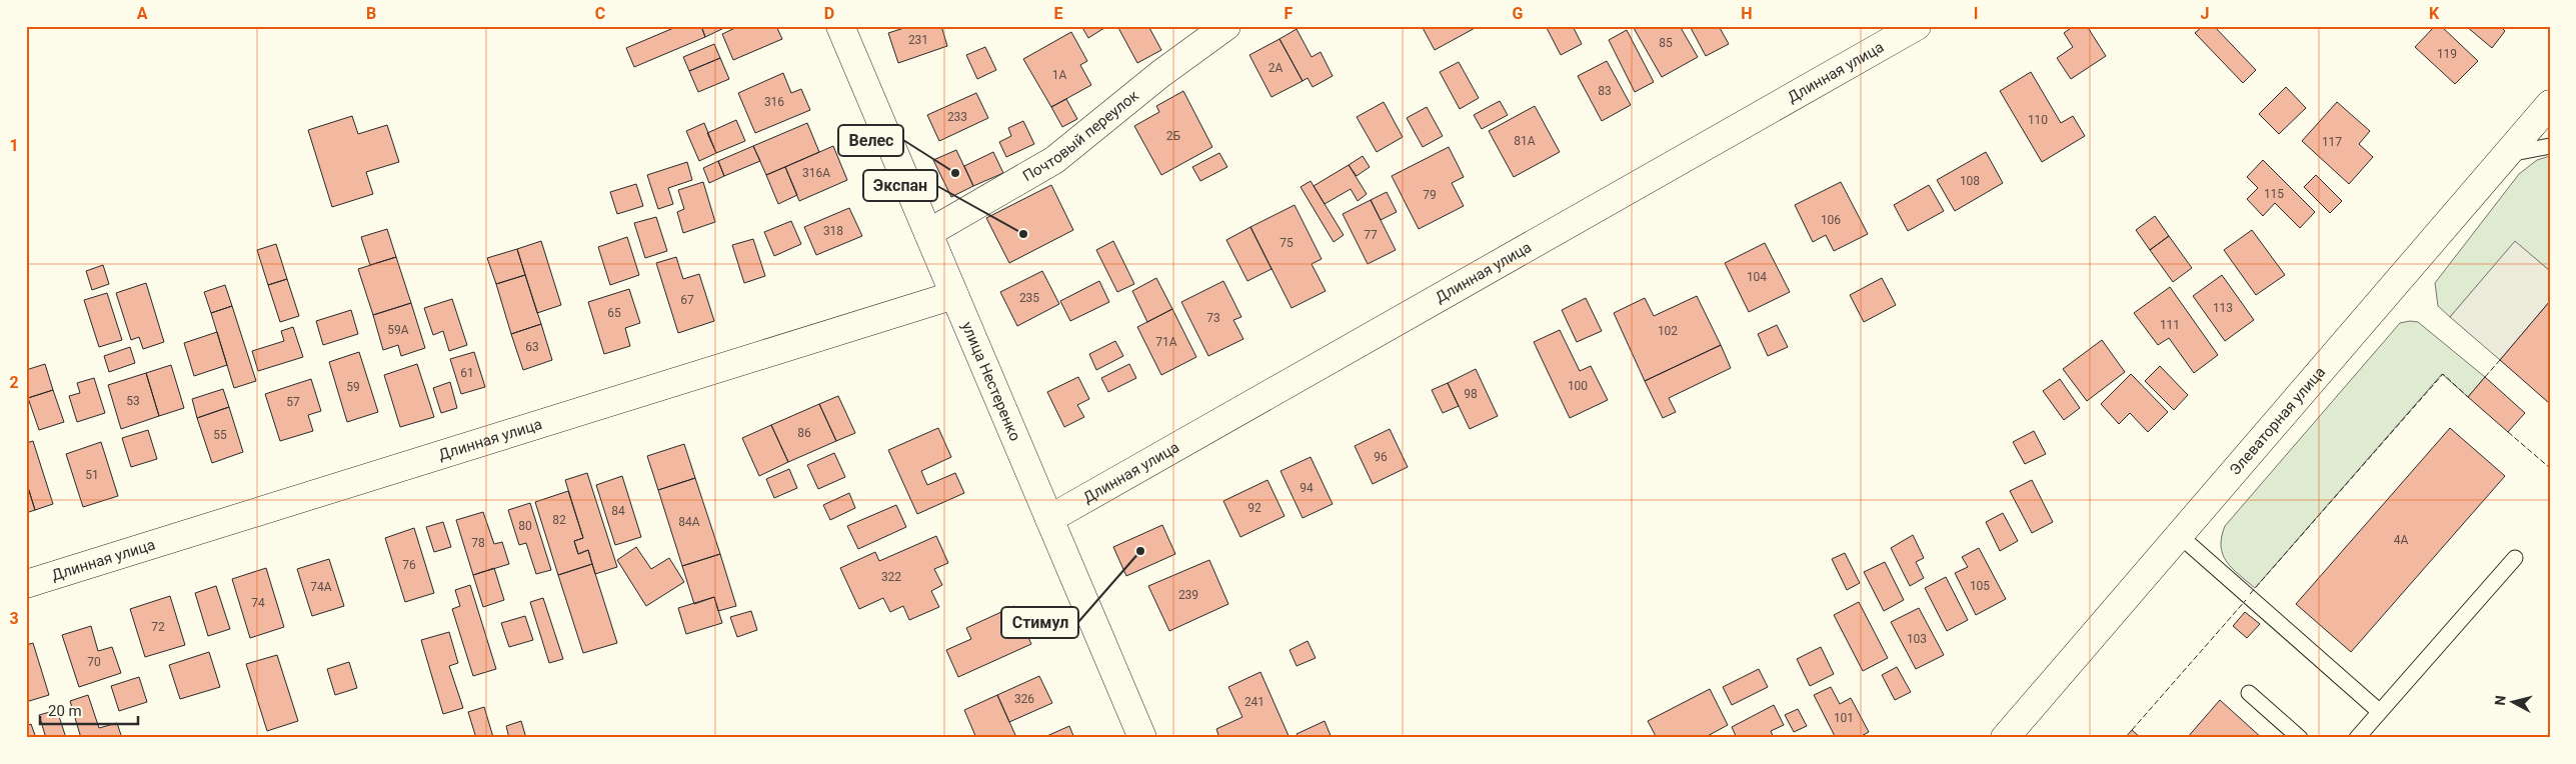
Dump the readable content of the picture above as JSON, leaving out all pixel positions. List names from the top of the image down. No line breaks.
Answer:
{"streets":{"street":["Длинная улица","Почтовый переулок","улица Нестеренко","Элеваторная улица"]},"crossings":[["Длинная улица","улица Нестеренко"],["Почтовый переулок","улица Нестеренко"]],"places":["Велес","Экспан","Стимул"],"house_numbers":["231","85","119","2А","1А","83","316","233","110","2Б","81А","117","316А","108","115","79","106","318","77","75","104","235","67","113","65","73","111","59А","102","71А","63","61","100","59","98","53","57","86","55","96","51","94","92","84","82","84А","80","4А","78","76","322","105","74А","239","74","72","103","70","326","241","101"],"scale_bar":"20 m","north":"left","grid":{"columns":["A","B","C","D","E","F","G","H","I","J","K"],"rows":["1","2","3"]}}
